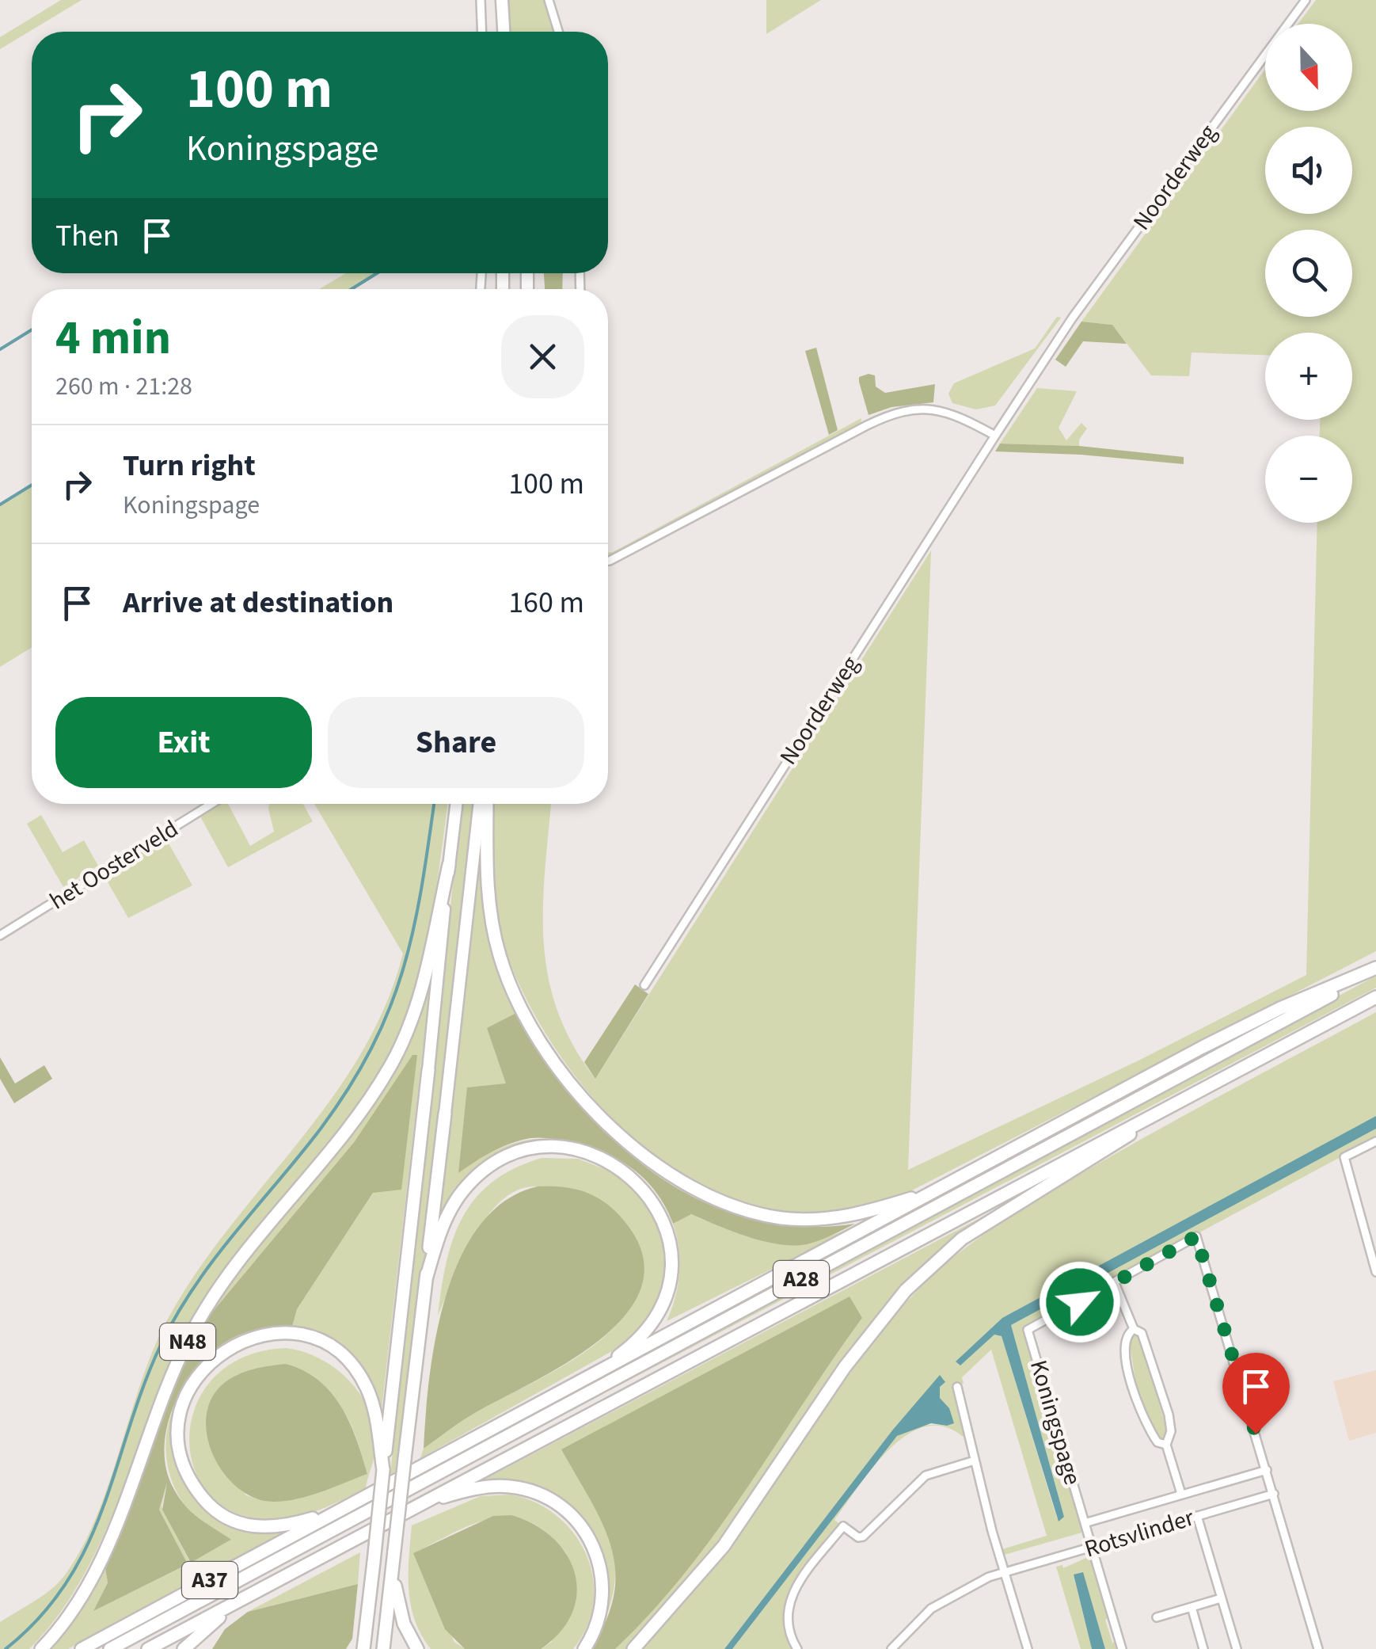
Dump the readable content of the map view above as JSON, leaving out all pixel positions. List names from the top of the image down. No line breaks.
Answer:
{"streets":{"highway":["A28","N48","A37"],"street":["Noorderweg","het Oosterveld","Koningspage","Rotsvlinder"]},"crossings":[["A28","N48"],["A28","A37"],["Koningspage","Rotsvlinder"]],"north":"bottom","page":{"map_buttons":["+","−"],"turn":["100 m","Koningspage"],"then":"Then","heading":["4 min","260 m · 21:28"],"list":[{"name":"Turn right","note":"Koningspage","value":"100 m"},{"name":"Arrive at destination","value":"160 m"}],"buttons":["Exit","Share"]}}
